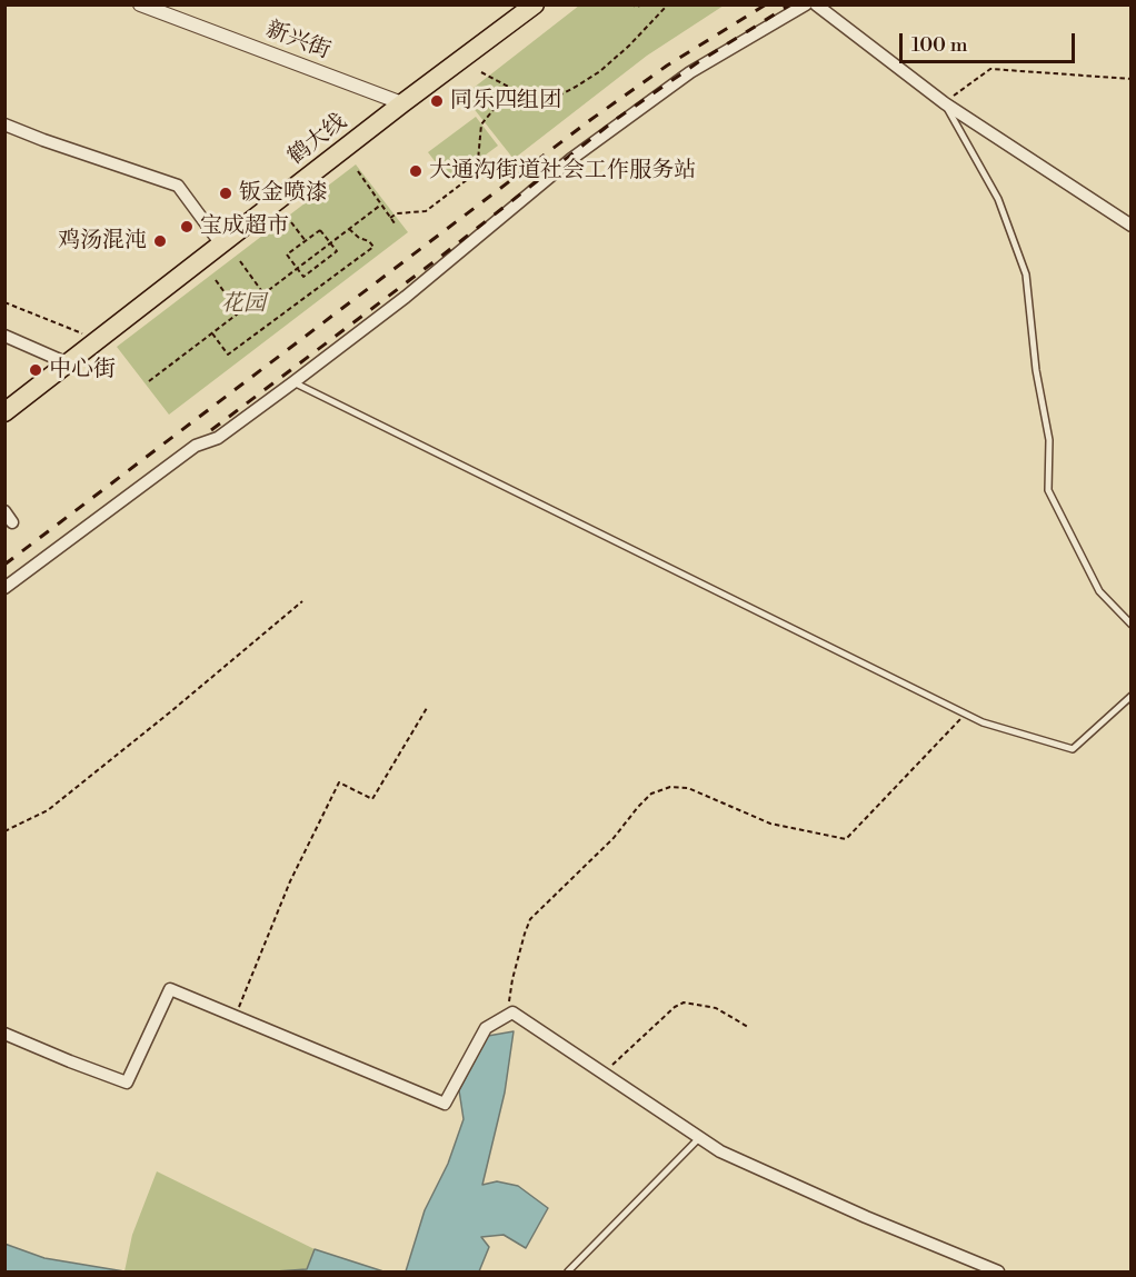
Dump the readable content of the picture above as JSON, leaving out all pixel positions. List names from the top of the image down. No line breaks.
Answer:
{"streets":{"highway":["鹤大线"],"street":["新兴街"]},"crossings":[["新兴街","鹤大线"]],"parks":["花园"],"places":["同乐四组团","大通沟街道社会工作服务站","钣金喷漆","宝成超市","鸡汤混沌","中心街"],"scale_bar":"100 m"}
